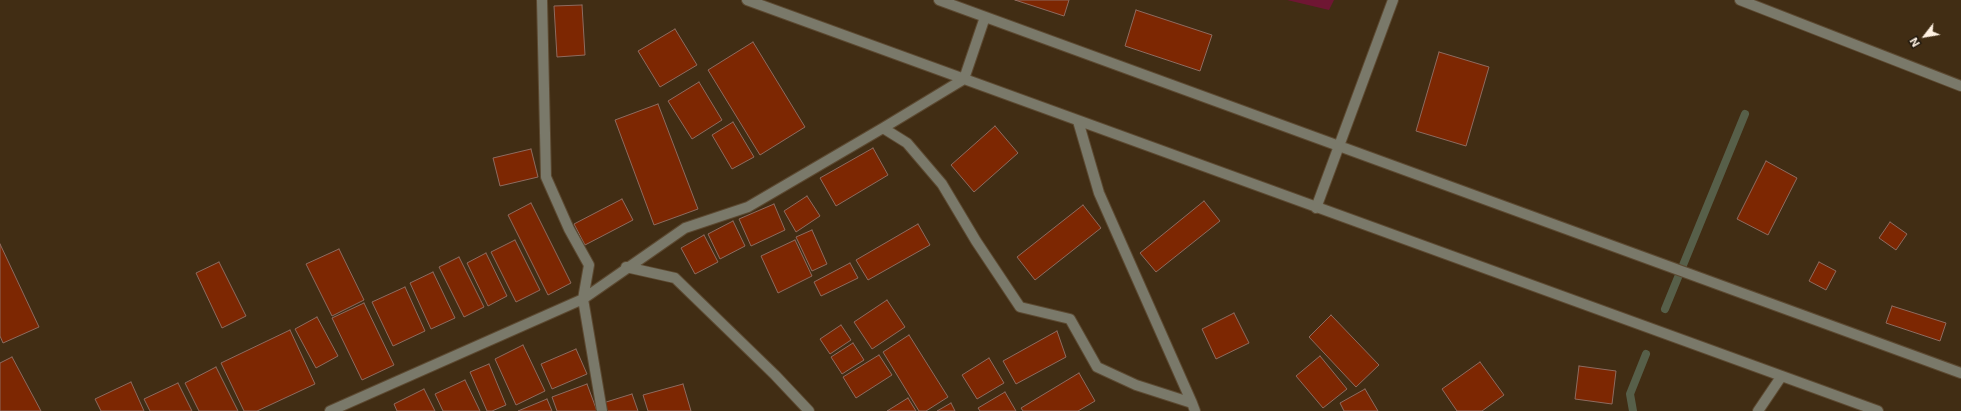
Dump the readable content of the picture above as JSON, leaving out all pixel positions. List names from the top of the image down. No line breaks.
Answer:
{"north":"bottom left"}
